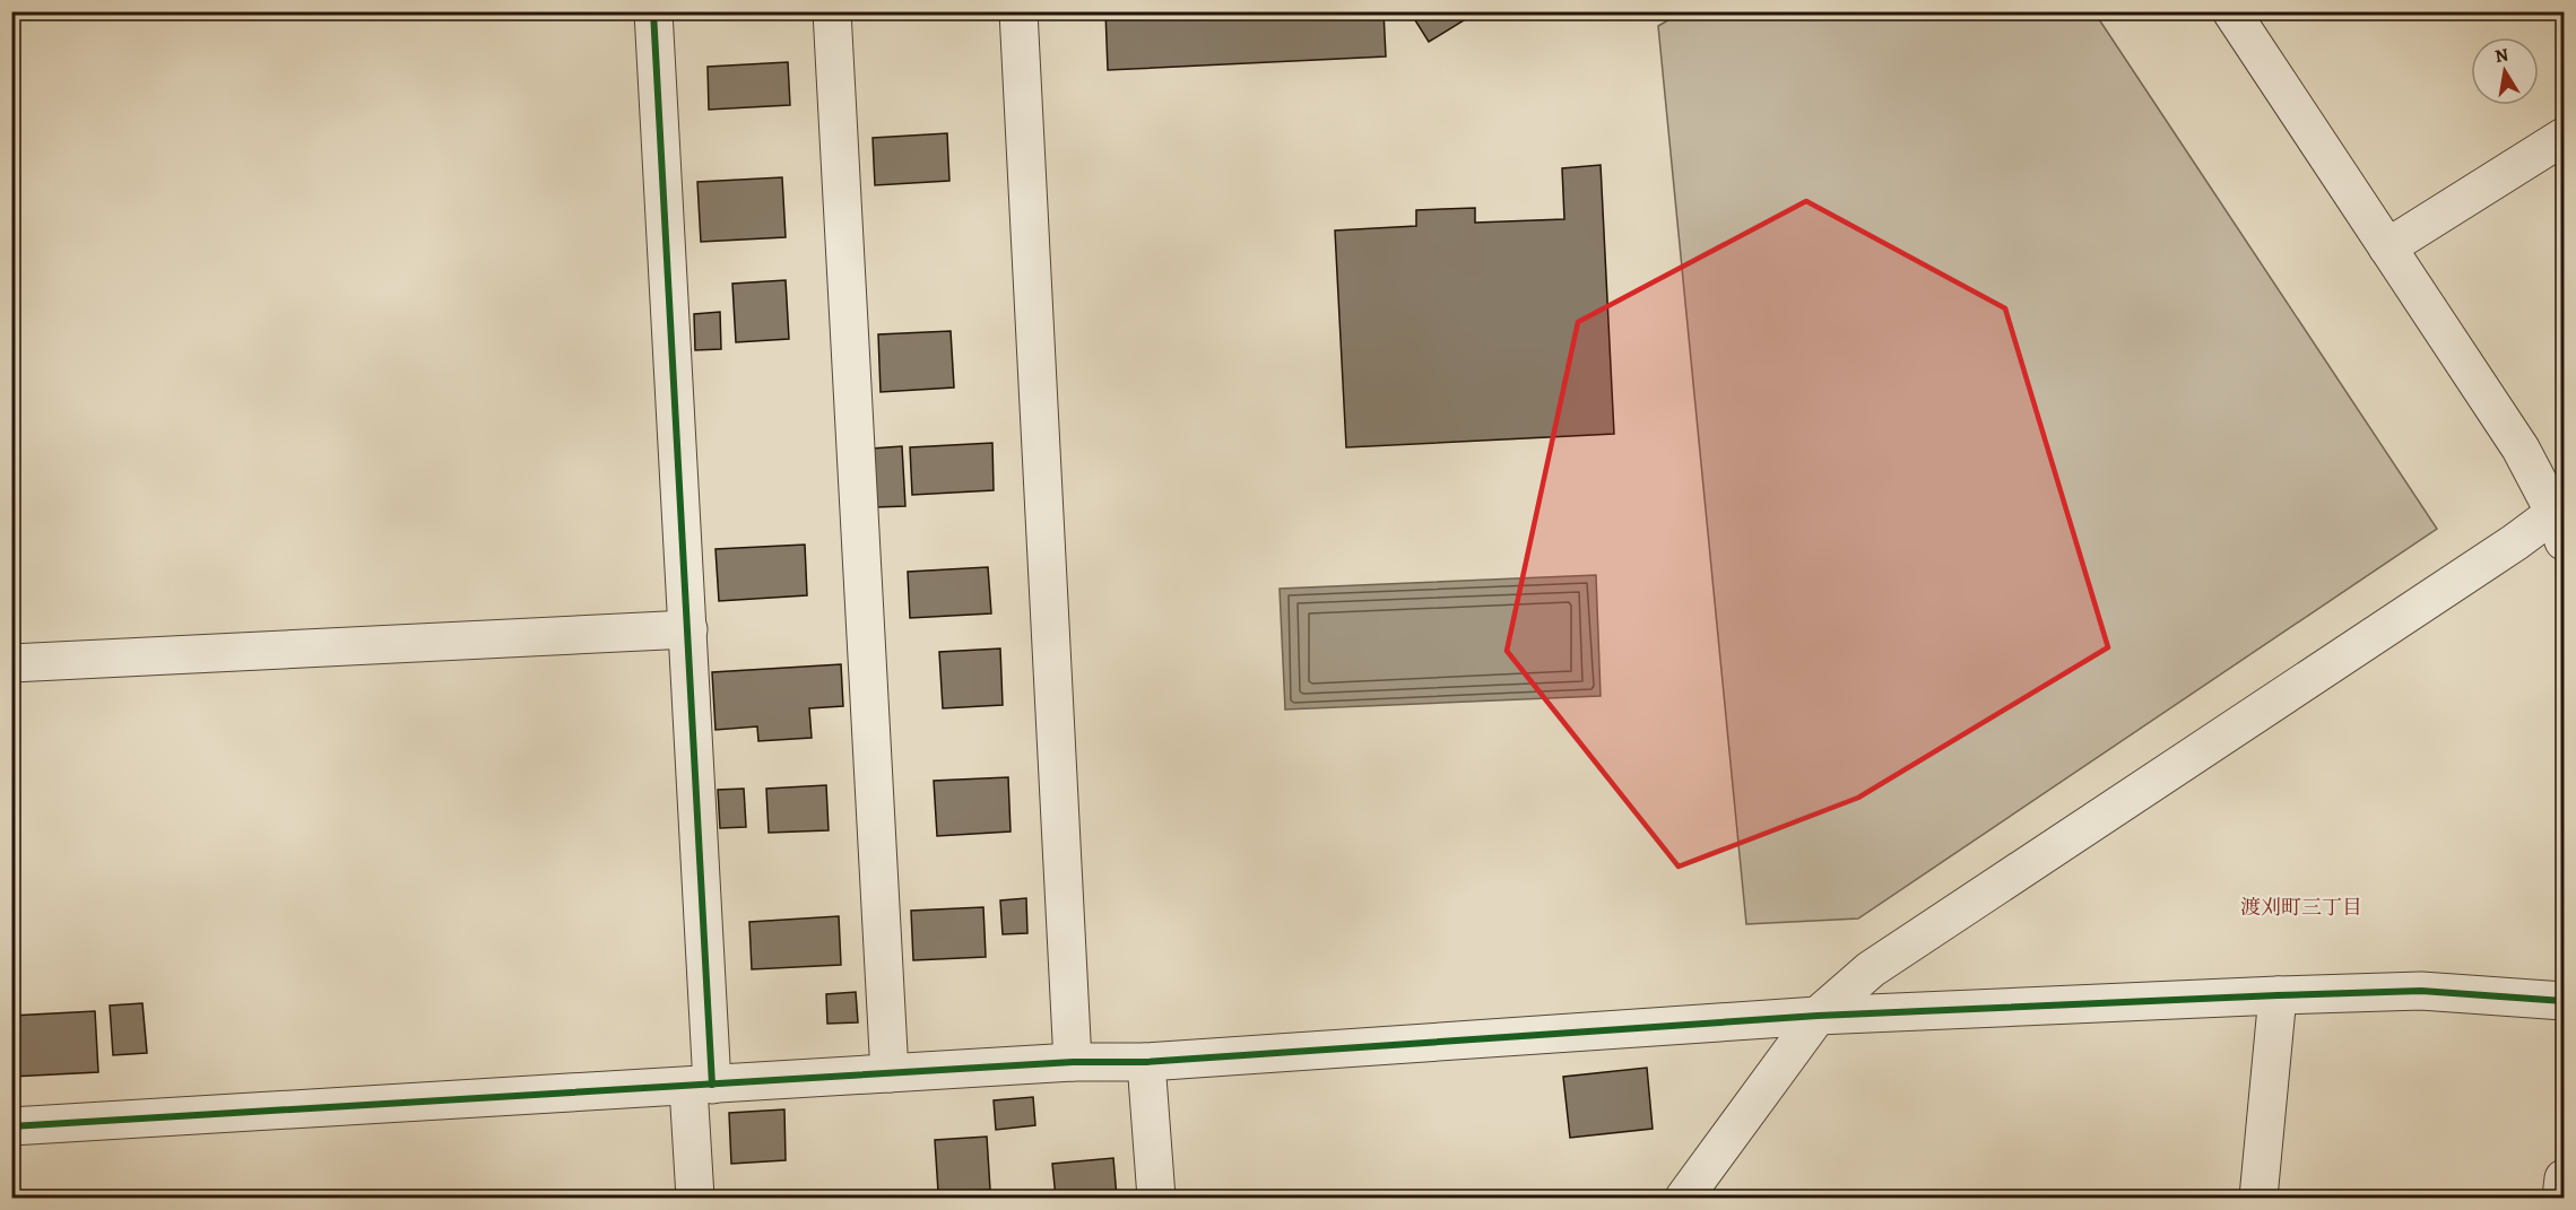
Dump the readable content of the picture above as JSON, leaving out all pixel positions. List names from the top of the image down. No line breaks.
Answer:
{"districts":["渡刈町三丁目"],"north":"top"}
